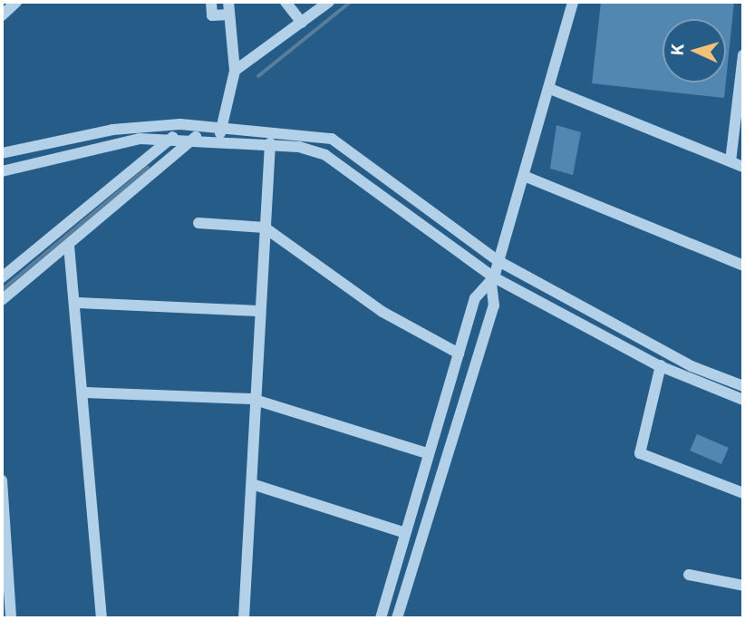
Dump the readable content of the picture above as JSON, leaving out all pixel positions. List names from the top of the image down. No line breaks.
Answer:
{"north":"left"}
